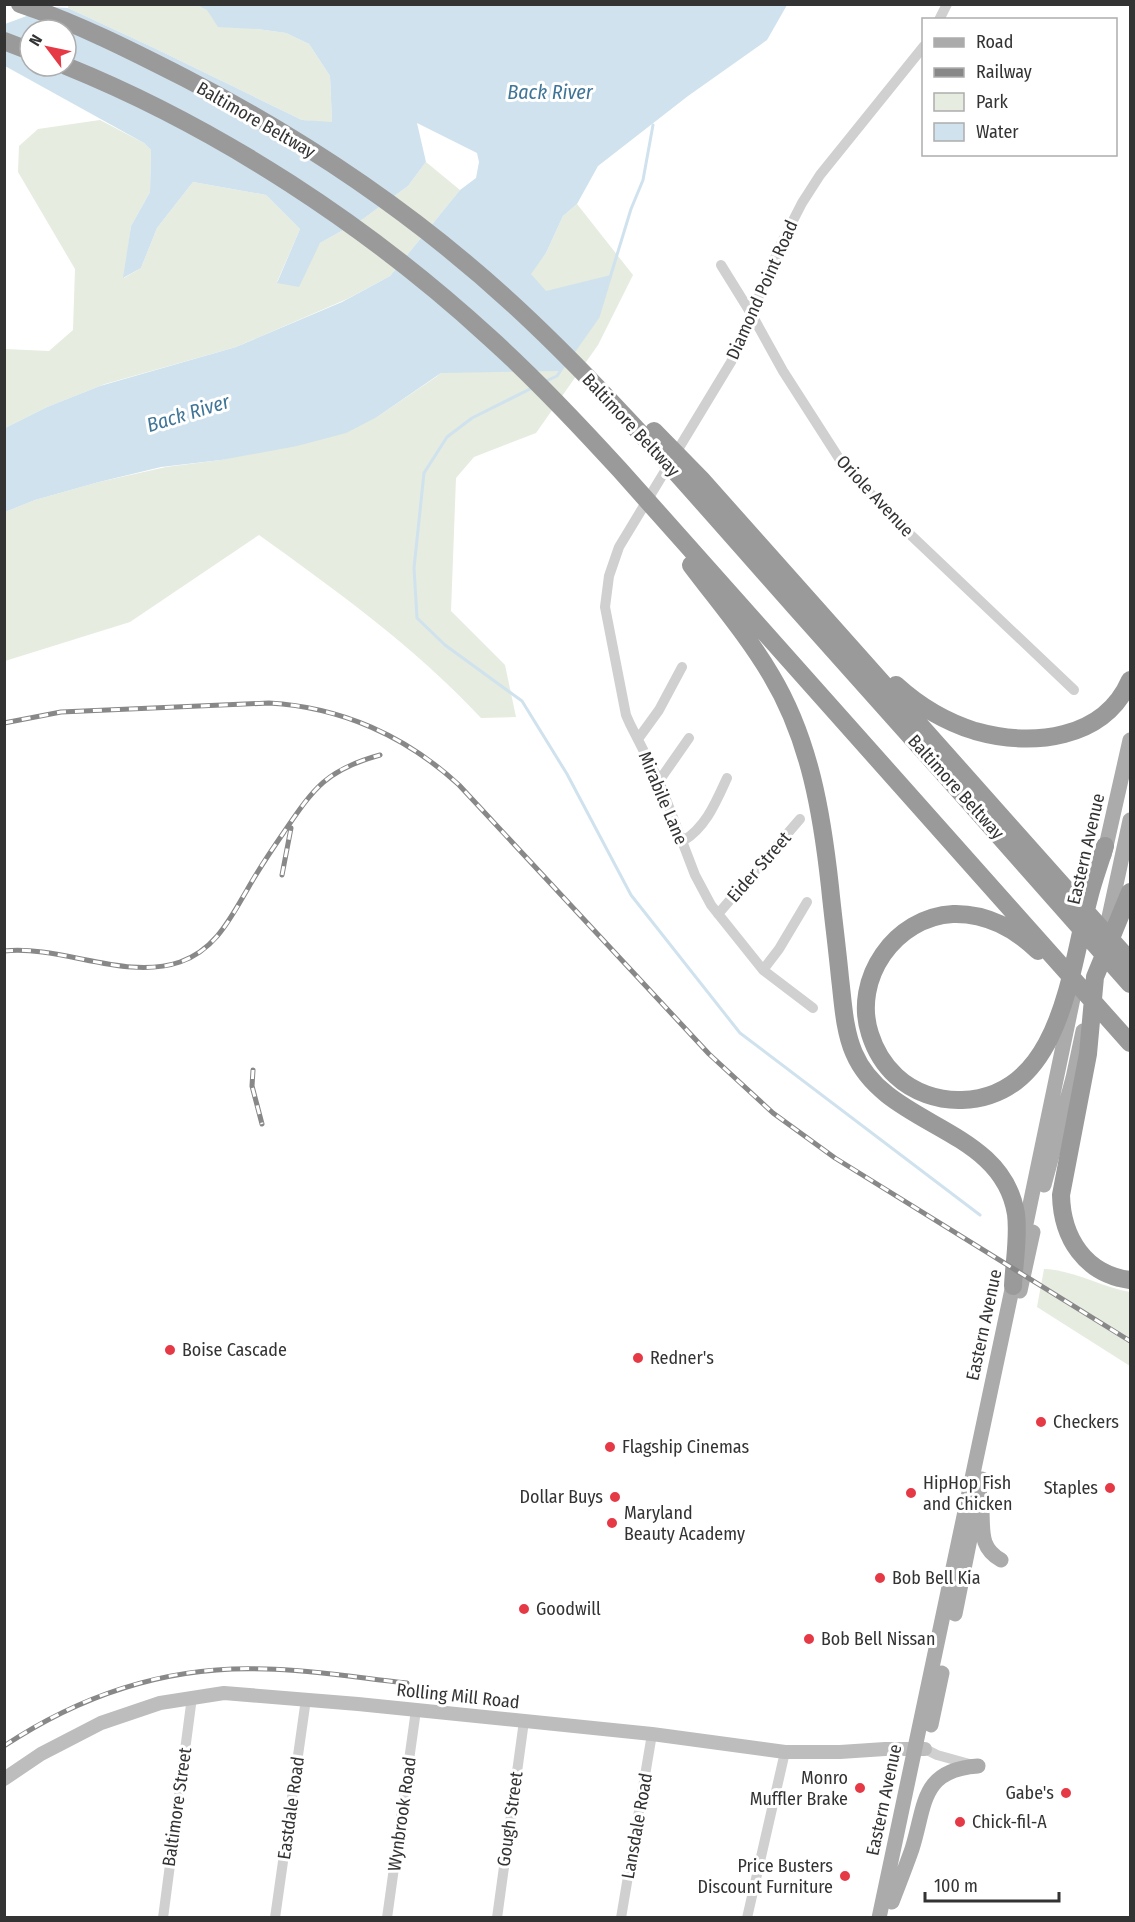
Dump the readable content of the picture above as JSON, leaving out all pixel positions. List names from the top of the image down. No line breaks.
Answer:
{"streets":{"highway":["Baltimore Beltway"],"main road":["Eastern Avenue"],"street":["Diamond Point Road","Oriole Avenue","Mirabile Lane","Eider Street","Rolling Mill Road","Baltimore Street","Eastdale Road","Wynbrook Road","Gough Street","Lansdale Road"]},"crossings":[["Diamond Point Road","Oriole Avenue"],["Diamond Point Road","Mirabile Lane"],["Mirabile Lane","Eider Street"],["Eastern Avenue","Rolling Mill Road"],["Rolling Mill Road","Baltimore Street"],["Rolling Mill Road","Eastdale Road"],["Rolling Mill Road","Wynbrook Road"],["Rolling Mill Road","Gough Street"],["Rolling Mill Road","Lansdale Road"]],"water":["Back River"],"places":["Boise Cascade","Redner's","Checkers","Flagship Cinemas","Staples","HipHop Fish and Chicken","Dollar Buys","Maryland Beauty Academy","Bob Bell Kia","Goodwill","Bob Bell Nissan","Monro Muffler Brake","Gabe's","Chick-fil-A","Price Busters Discount Furniture"],"legend":["Road","Railway","Park","Water"],"scale_bar":"100 m","north":"top left"}
